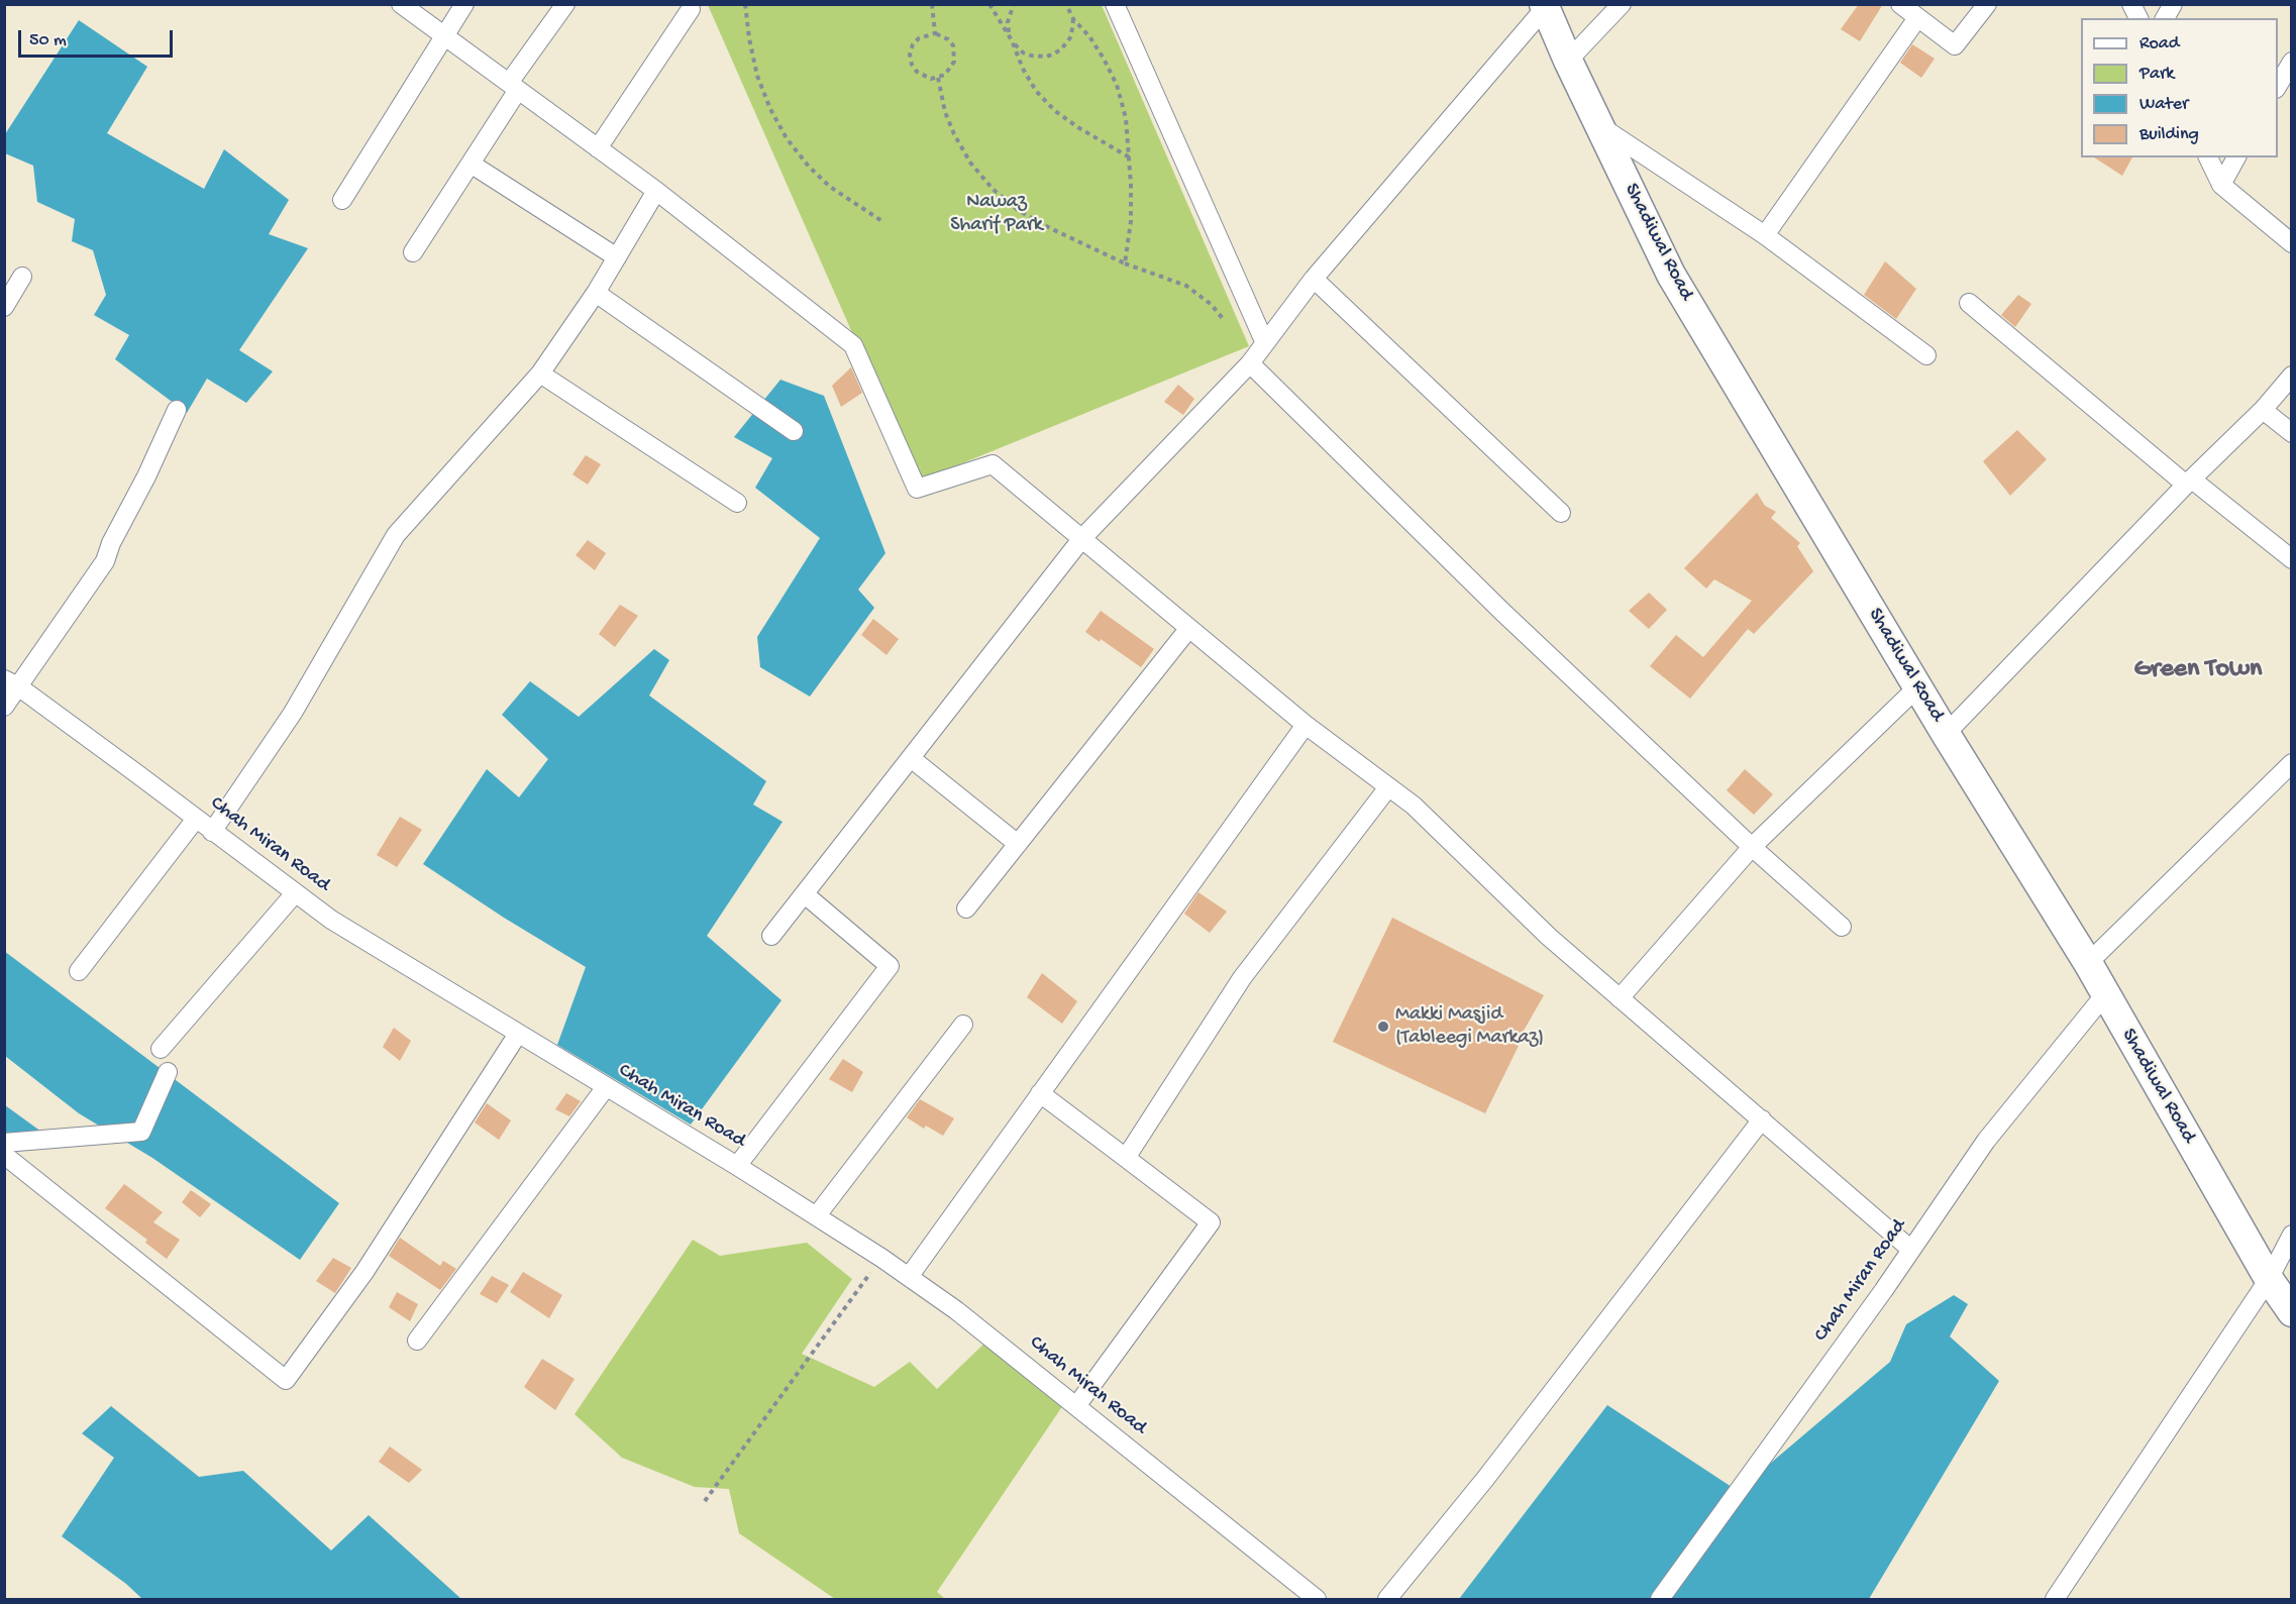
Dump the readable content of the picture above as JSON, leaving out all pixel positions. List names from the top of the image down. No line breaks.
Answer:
{"streets":{"main road":["Shadiwal Road"],"street":["Chah Miran Road"]},"crossings":[["Shadiwal Road","Chah Miran Road"]],"districts":["Green Town"],"parks":["Nawaz Sharif Park"],"places":["Makki Masjid (Tableegi Markaz)"],"legend":["Road","Park","Water","Building"],"scale_bar":"50 m"}
